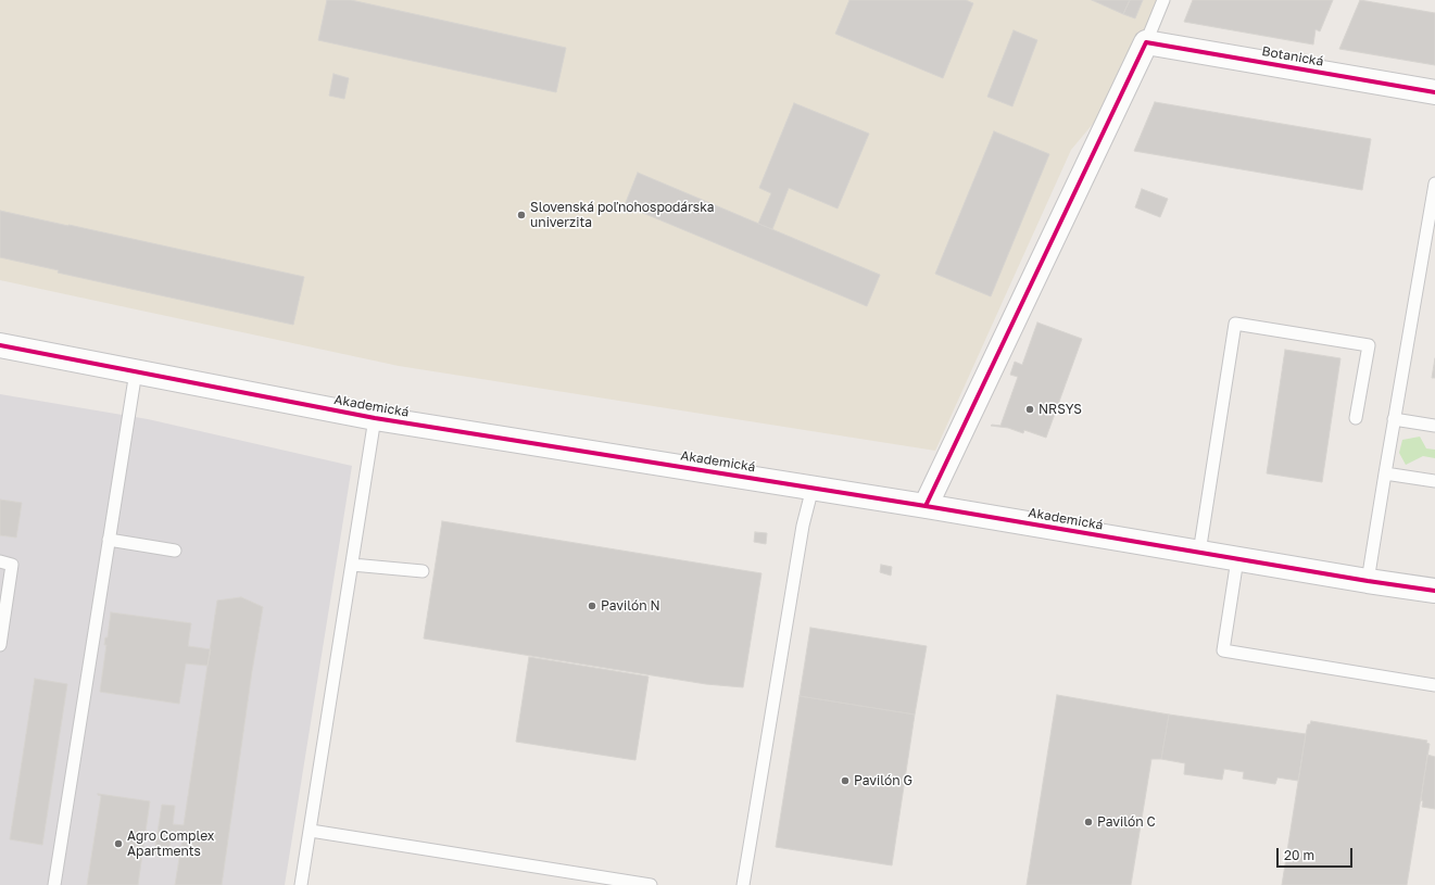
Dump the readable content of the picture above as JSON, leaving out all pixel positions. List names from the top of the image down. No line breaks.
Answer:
{"streets":{"street":["Botanická","Akademická"]},"places":["Slovenská poľnohospodárska univerzita","NRSYS","Pavilón N","Pavilón G","Pavilón C","Agro Complex Apartments"],"scale_bar":"20 m"}
